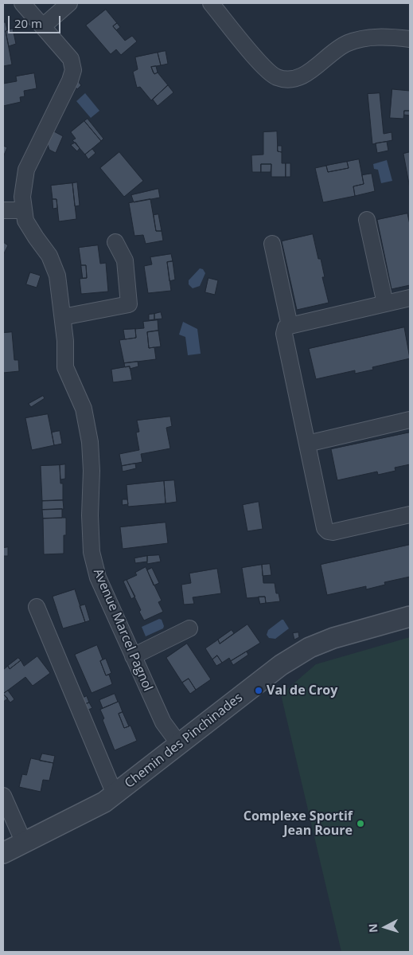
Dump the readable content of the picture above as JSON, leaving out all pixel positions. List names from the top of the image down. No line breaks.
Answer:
{"streets":{"street":["Avenue Marcel Pagnol","Chemin des Pinchinades"]},"crossings":[["Avenue Marcel Pagnol","Chemin des Pinchinades"]],"places":["Val de Croy","Complexe Sportif Jean Roure"],"scale_bar":"20 m","north":"left"}
